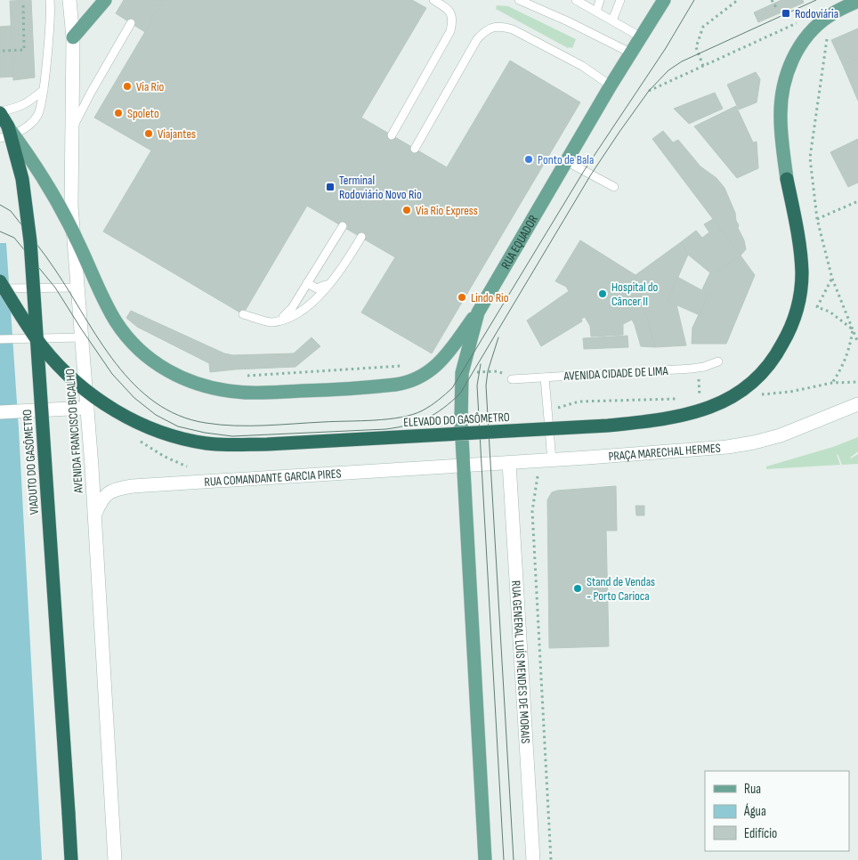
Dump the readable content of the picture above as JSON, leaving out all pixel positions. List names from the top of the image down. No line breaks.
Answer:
{"streets":{"highway":["ELEVADO DO GASÔMETRO","VIADUTO DO GASÔMETRO"],"main road":["RUA EQUADOR","AVENIDA FRANCISCO BICALHO","PRAÇA MARECHAL HERMES","RUA COMANDANTE GARCIA PIRES","RUA GENERAL LUÍS MENDES DE MORAIS"],"lane":["AVENIDA CIDADE DE LIMA"]},"crossings":[["RUA EQUADOR","PRAÇA MARECHAL HERMES"],["RUA EQUADOR","RUA COMANDANTE GARCIA PIRES"],["AVENIDA FRANCISCO BICALHO","RUA COMANDANTE GARCIA PIRES"],["PRAÇA MARECHAL HERMES","RUA COMANDANTE GARCIA PIRES"],["PRAÇA MARECHAL HERMES","RUA GENERAL LUÍS MENDES DE MORAIS"]],"places":{"transit":["Rodoviária","Terminal Rodoviário Novo Rio"],"other":["Via Rio","Spoleto","Viajantes","Ponto de Bala","Via Rio Express","Hospital do Câncer II","Lindo Rio","Stand de Vendas - Porto Carioca"]},"legend":["Rua","Água","Edifício"]}
